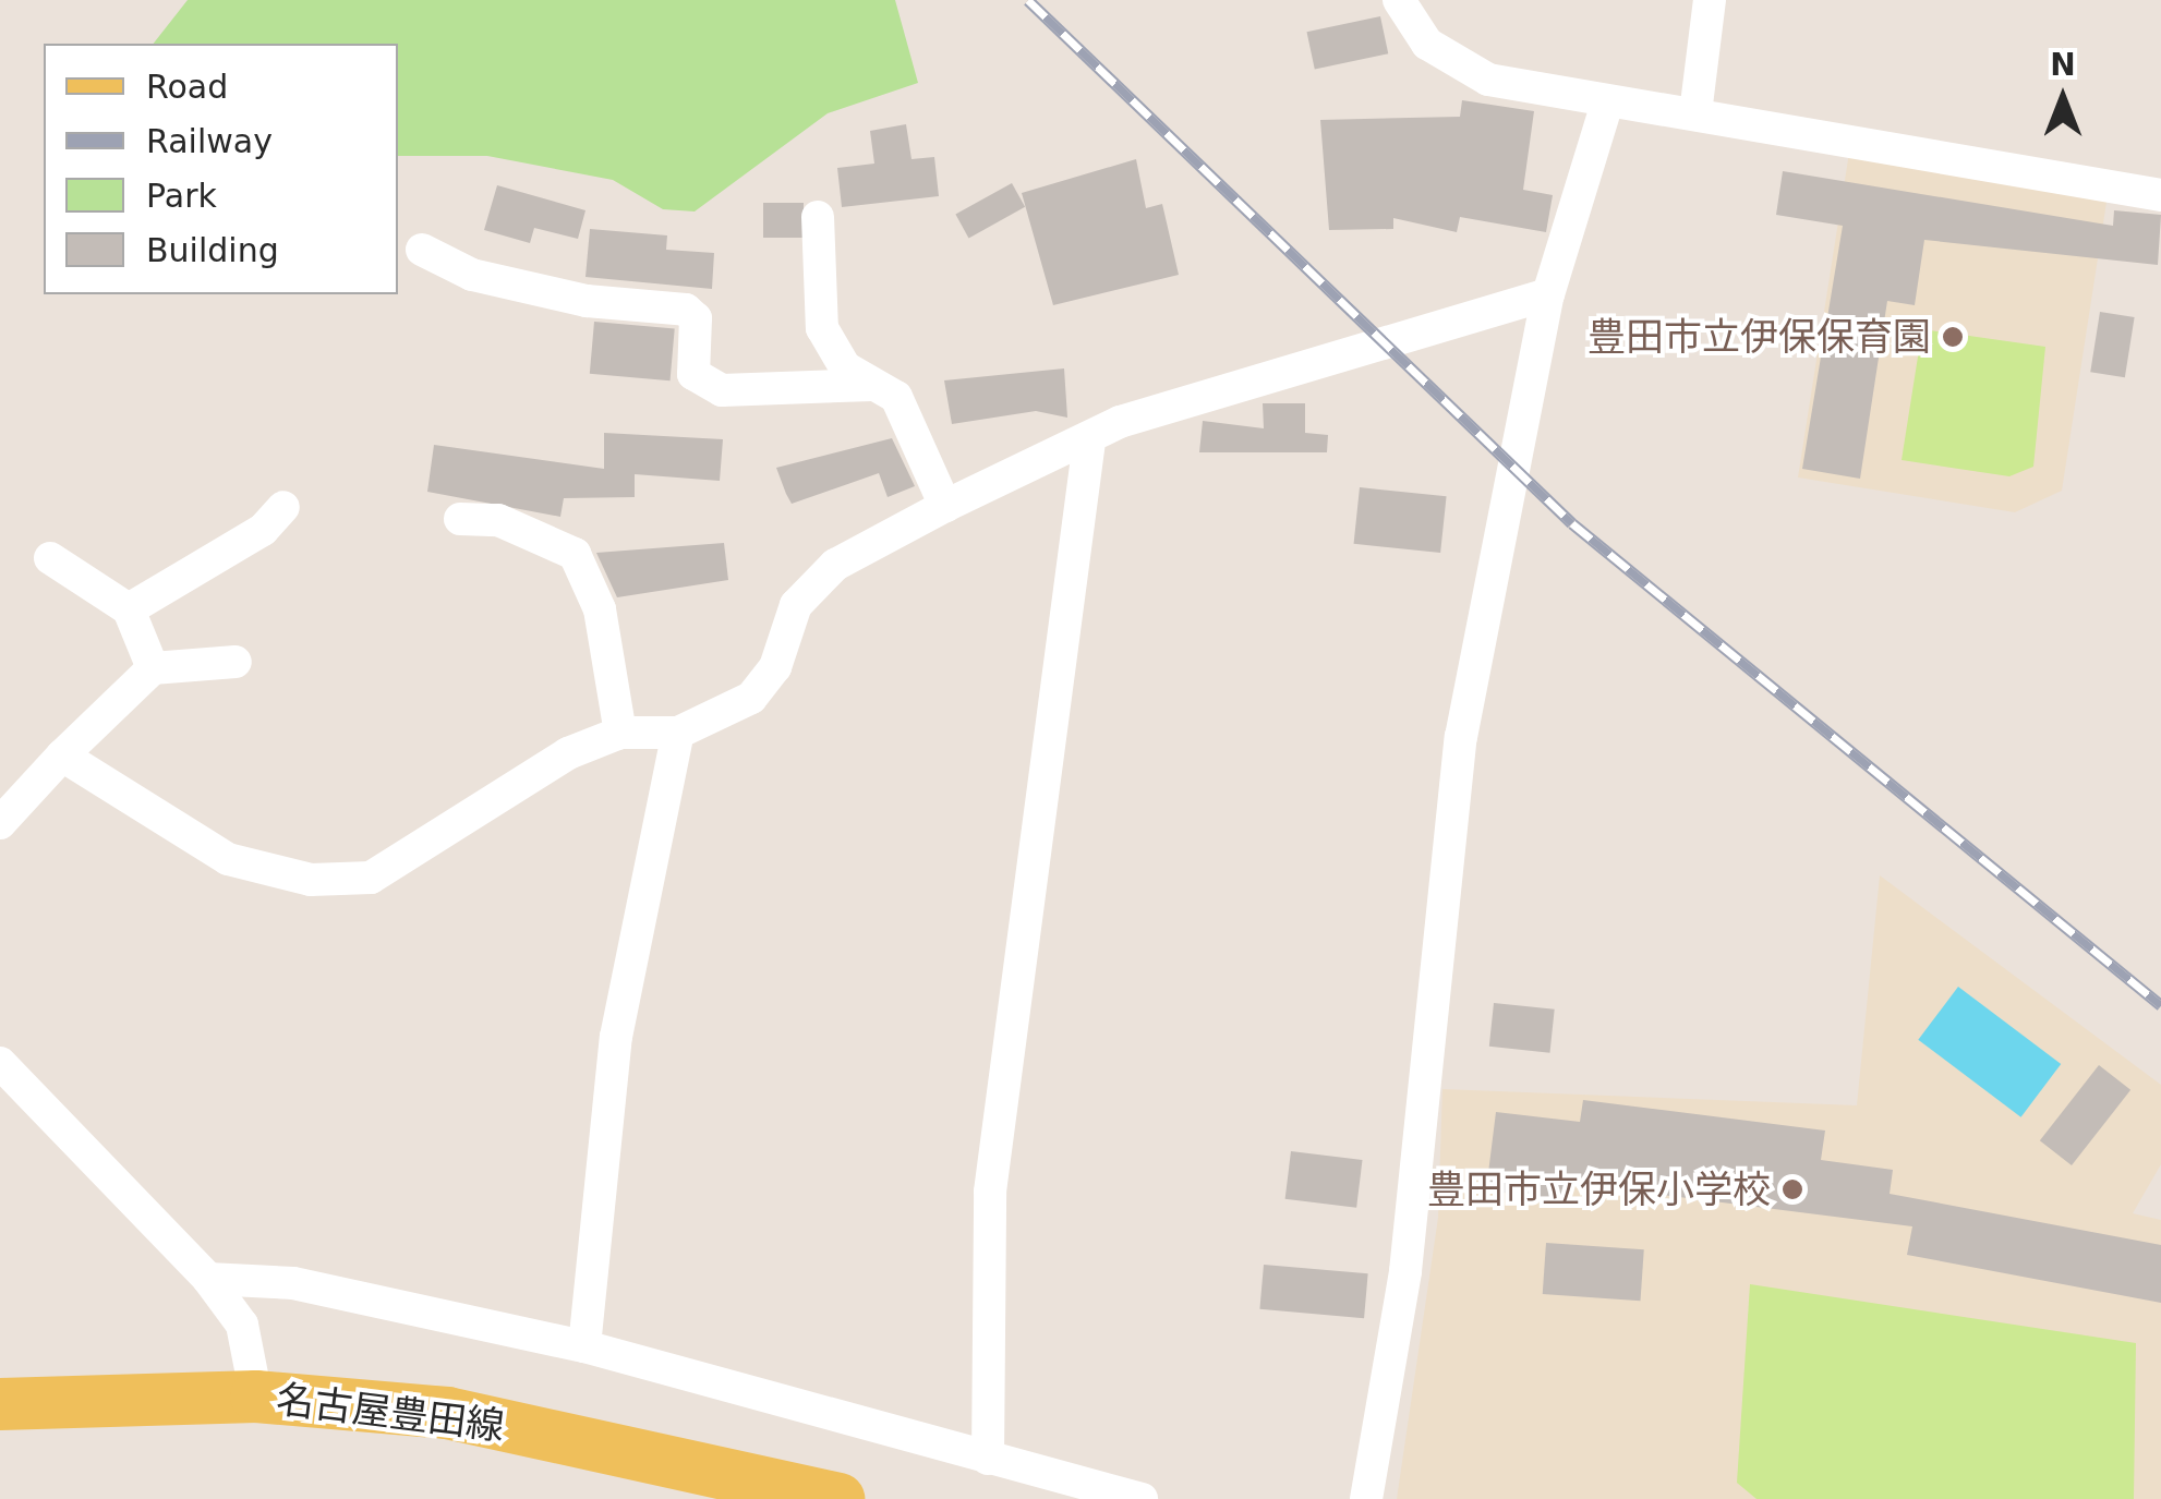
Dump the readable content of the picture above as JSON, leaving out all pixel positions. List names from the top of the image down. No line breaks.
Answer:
{"streets":{"main road":["名古屋豊田線"]},"places":["豊田市立伊保保育園","豊田市立伊保小学校"],"legend":["Road","Railway","Park","Building"],"north":"top"}
